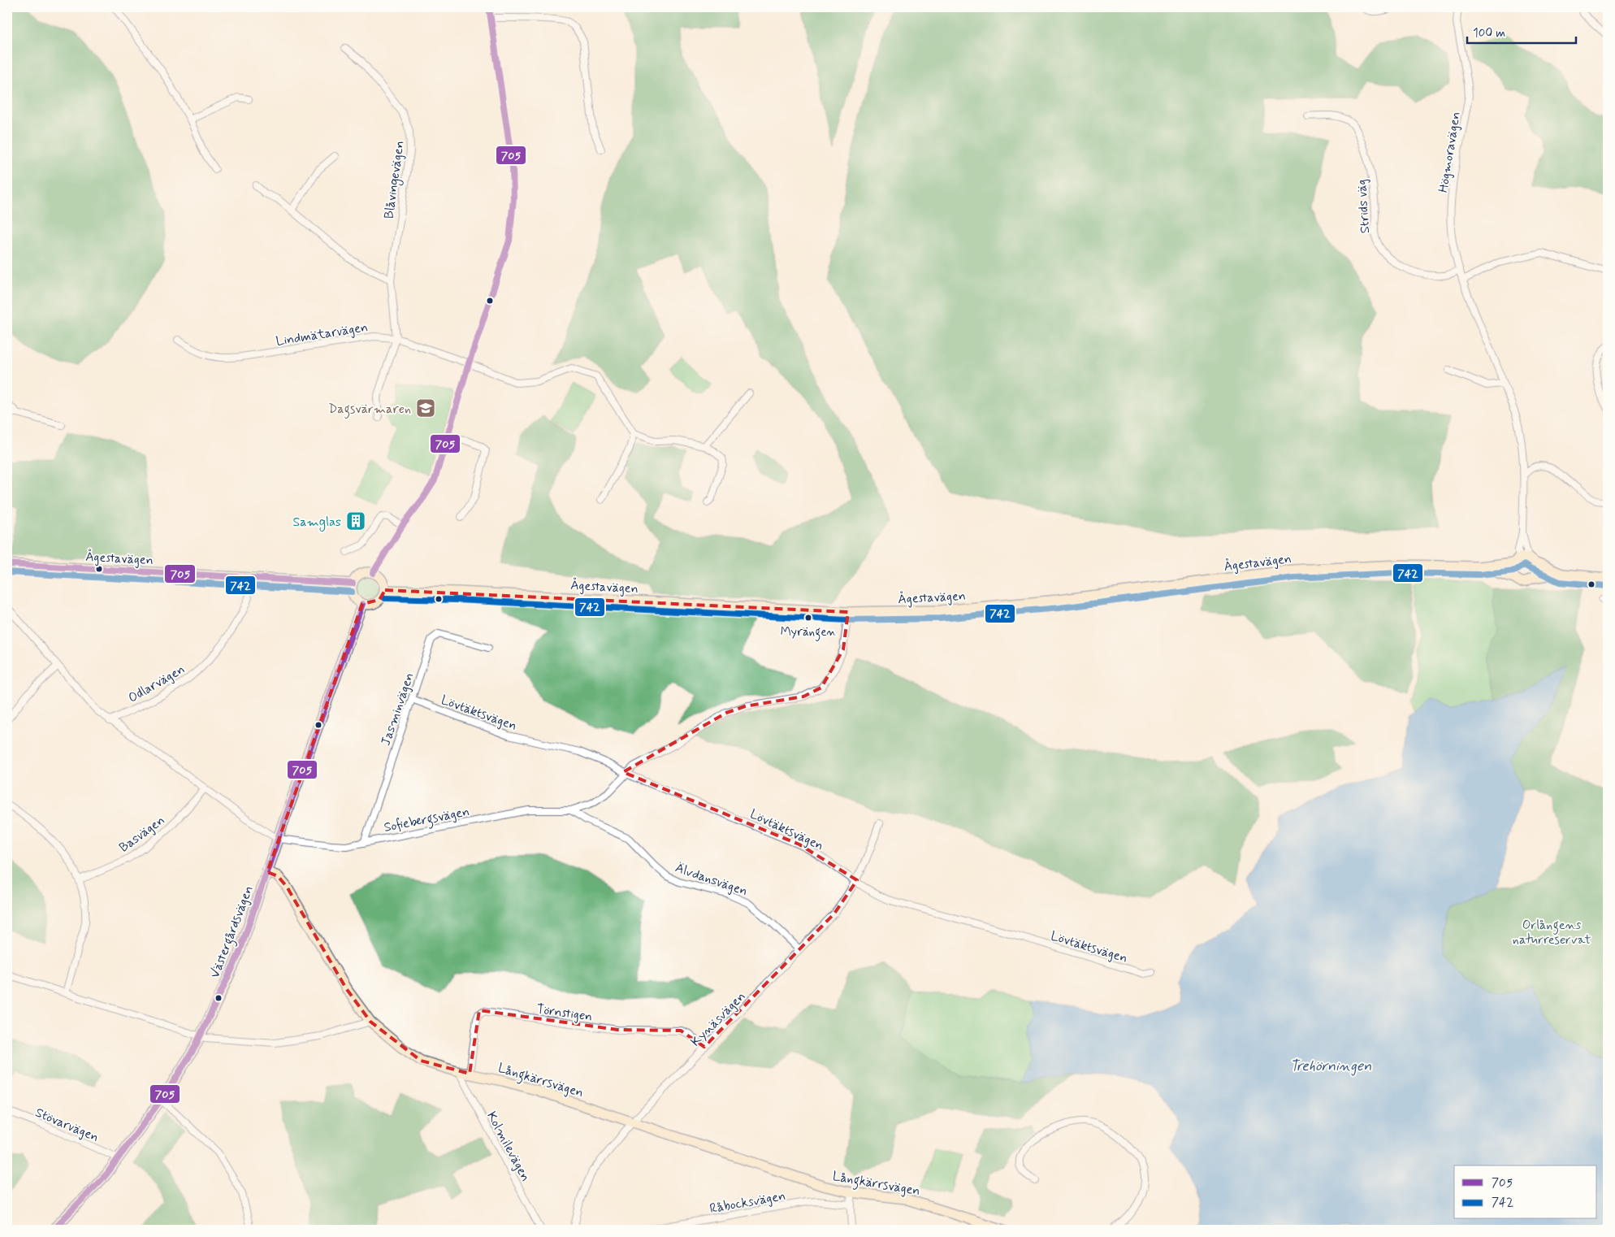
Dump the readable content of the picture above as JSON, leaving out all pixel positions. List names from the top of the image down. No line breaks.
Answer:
{"streets":{"main road":["Ågestavägen","Västergårdsvägen","Långkärrsvägen"],"street":["Högmoravägen","Blåvingevägen","Strids väg","Lindmätarvägen","Odlarvägen","Jasminvägen","Lövtäktsvägen","Sofiebergsvägen","Basvägen","Älvdansvägen","Törnstigen","Kynäsvägen","Stövarvägen","Kolmilevägen","Råbocksvägen"]},"crossings":[["Högmoravägen","Strids väg"],["Högmoravägen","Ågestavägen"],["Blåvingevägen","Lindmätarvägen"],["Ågestavägen","Sofiebergsvägen"],["Ågestavägen","Västergårdsvägen"],["Odlarvägen","Sofiebergsvägen"],["Jasminvägen","Lövtäktsvägen"],["Jasminvägen","Sofiebergsvägen"],["Lövtäktsvägen","Sofiebergsvägen"],["Lövtäktsvägen","Kynäsvägen"],["Sofiebergsvägen","Basvägen"],["Sofiebergsvägen","Älvdansvägen"],["Sofiebergsvägen","Västergårdsvägen"],["Älvdansvägen","Kynäsvägen"],["Västergårdsvägen","Långkärrsvägen"],["Västergårdsvägen","Stövarvägen"],["Törnstigen","Kynäsvägen"],["Törnstigen","Långkärrsvägen"],["Kynäsvägen","Långkärrsvägen"],["Långkärrsvägen","Kolmilevägen"]],"water":["Trehörningen"],"parks":["Orlångens naturreservat"],"places":{"school or university":["Dagsvärmaren"],"building":["Samglas"],"other":["Myrängen"]},"lines":["transit line 705","transit line 742"],"legend":["705","742"],"scale_bar":"100 m"}
